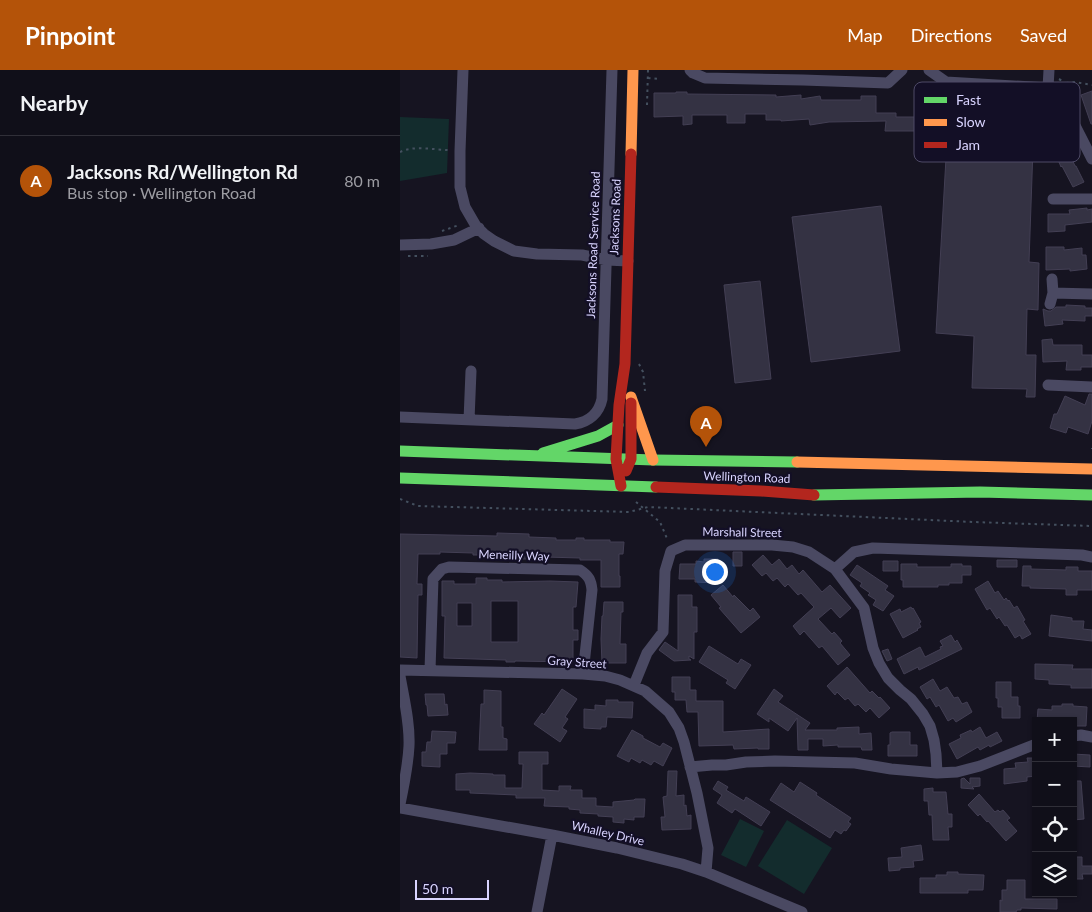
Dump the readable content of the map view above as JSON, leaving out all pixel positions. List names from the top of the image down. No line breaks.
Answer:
{"streets":{"main road":["Jacksons Road","Wellington Road"],"street":["Jacksons Road Service Road","Marshall Street","Meneilly Way","Gray Street","Whalley Drive"]},"crossings":[["Jacksons Road","Wellington Road"],["Marshall Street","Gray Street"],["Meneilly Way","Gray Street"],["Gray Street","Whalley Drive"]],"legend":["Fast","Slow","Jam"],"scale_bar":"50 m","page":{"header":"Pinpoint","nav":["Map","Directions","Saved"],"heading":"Nearby","list":[{"mark":"A","name":"Jacksons Rd/Wellington Rd","note":"Bus stop · Wellington Road","value":"80 m"}],"pins":"A","map_buttons":["+","−"],"scale":"50 m"}}
